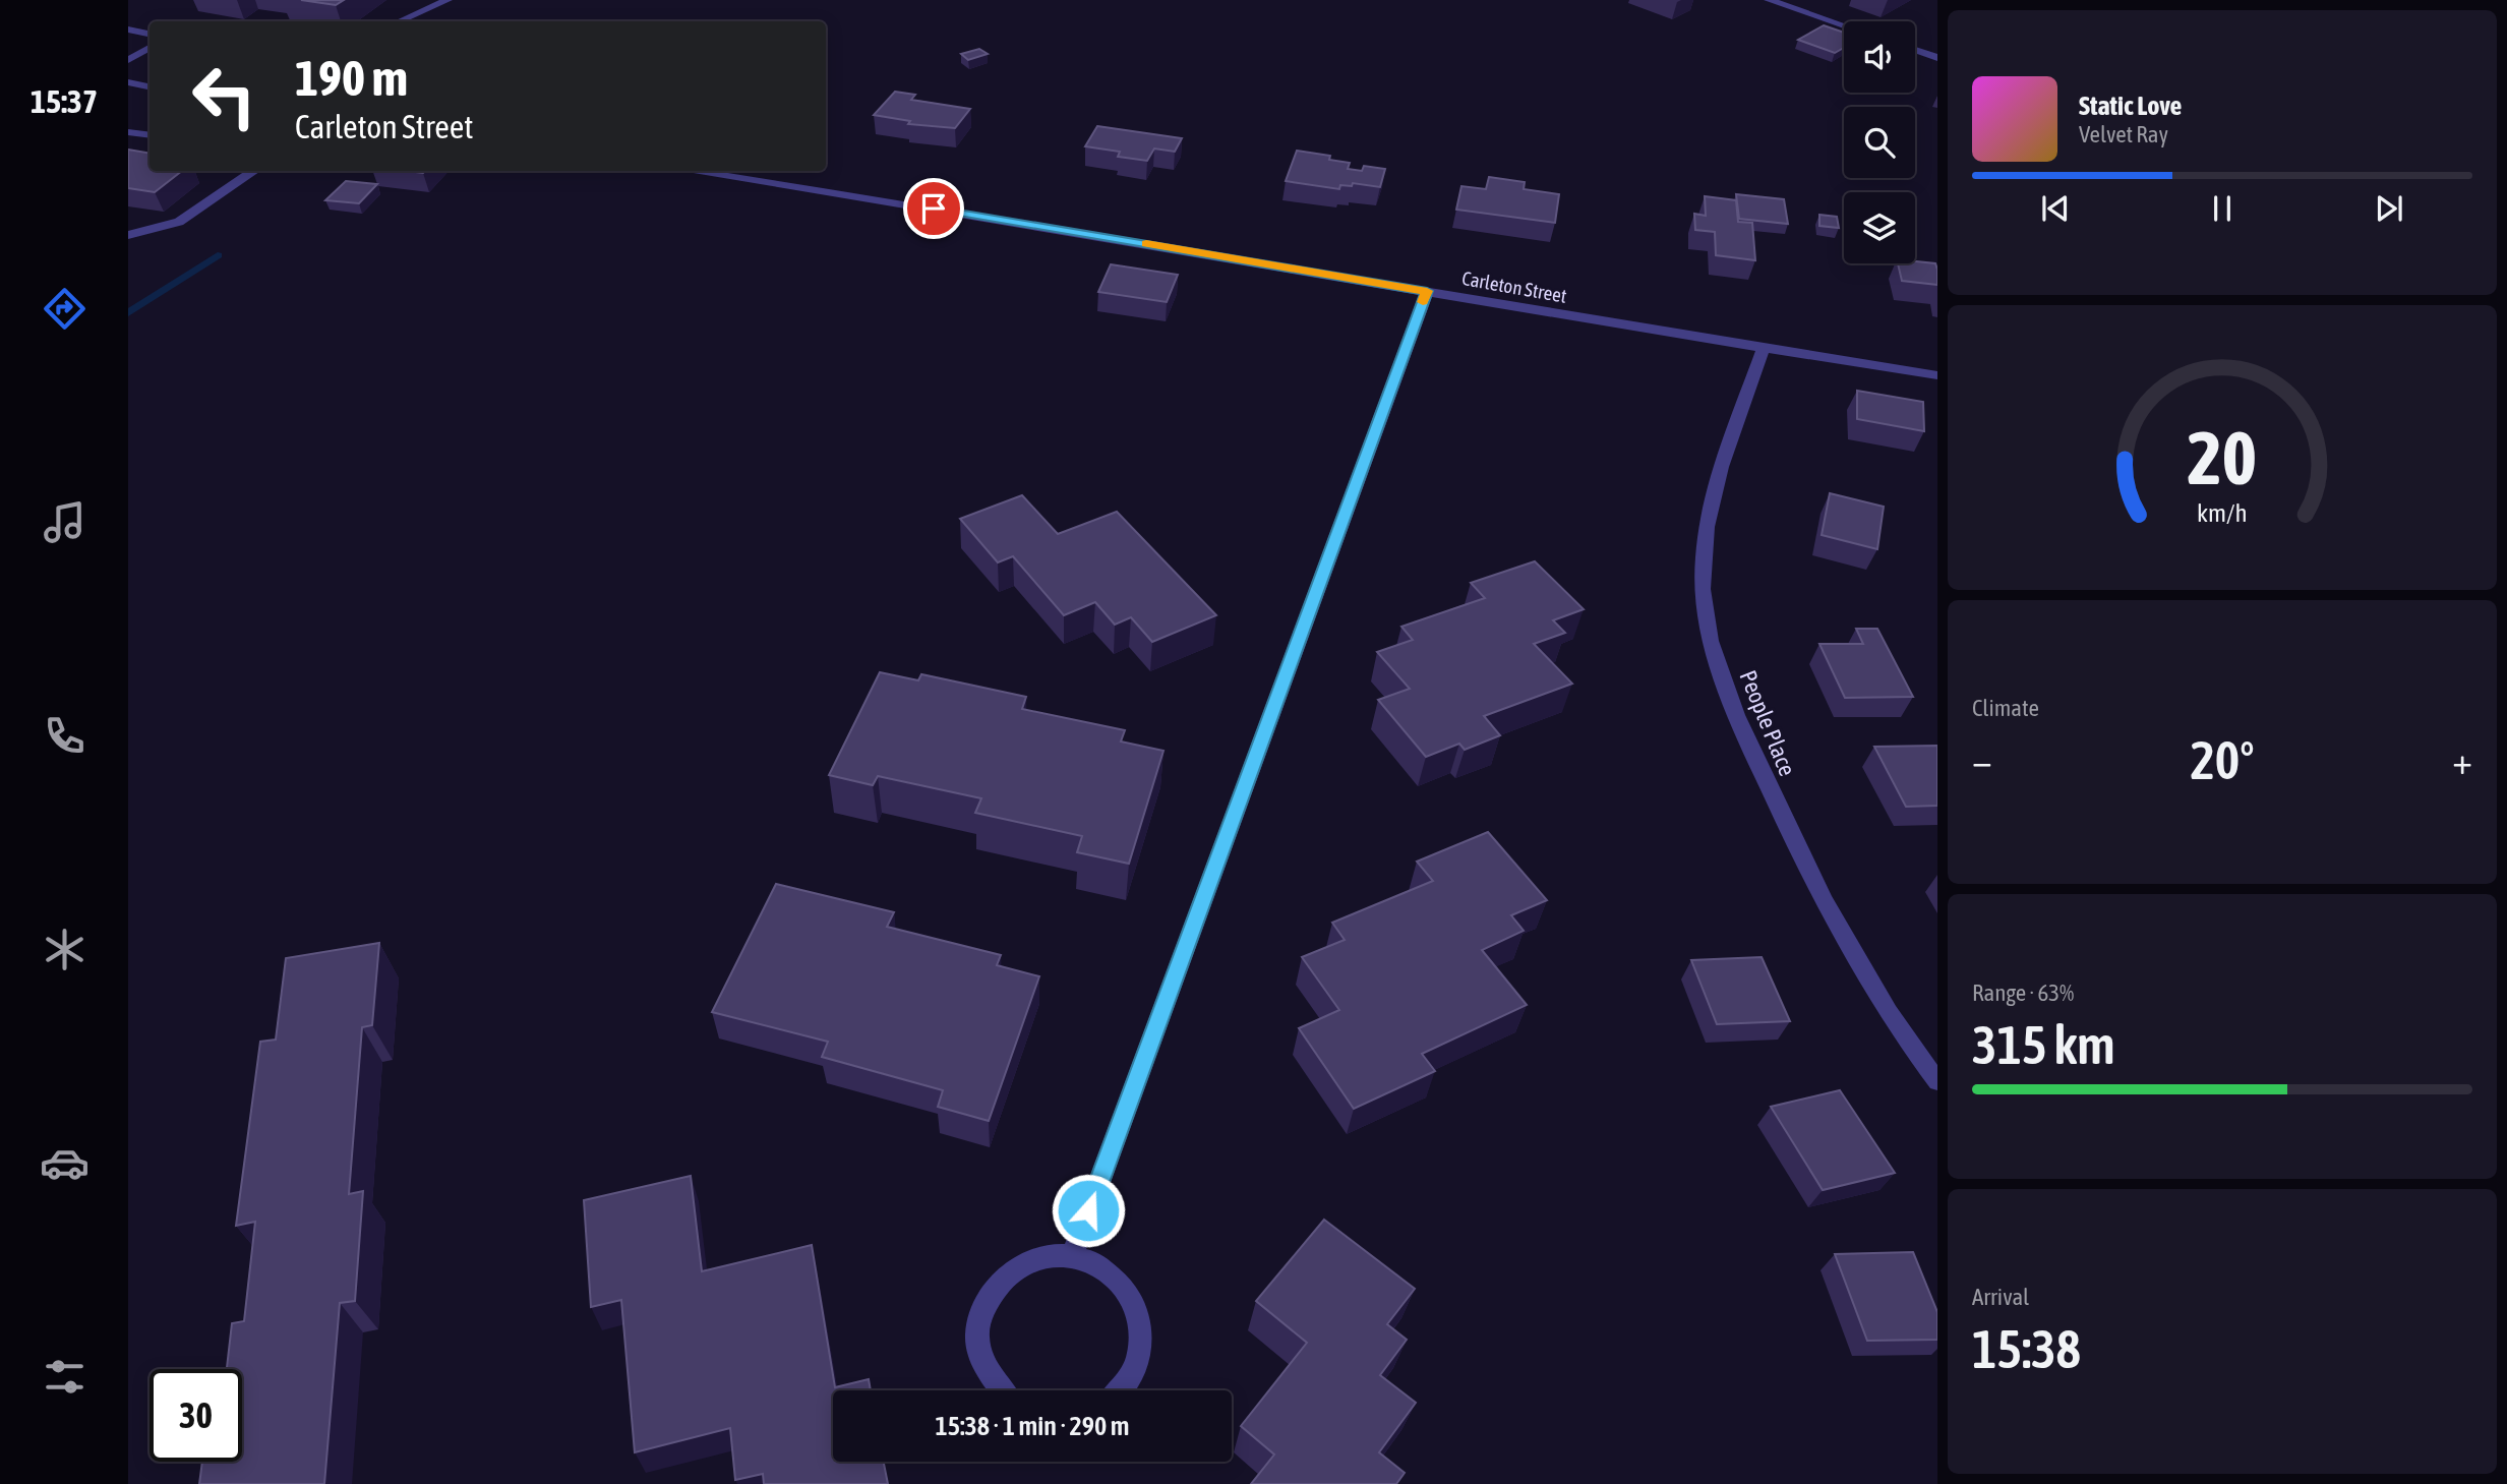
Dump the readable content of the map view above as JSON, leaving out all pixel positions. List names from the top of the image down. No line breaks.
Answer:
{"streets":{"street":["Carleton Street","People Place"]},"crossings":[["Carleton Street","People Place"]],"page":{"tabs":"15:37","turn":["190 m","Carleton Street"],"song":["Static Love","Velvet Ray"],"tile":["Climate",["Range · 63%","315 km"],["Arrival","15:38"]],"heat":["−","20°","+"],"limit":"30","trip":"15:38 · 1 min · 290 m","gauge":["20","km/h"]}}
